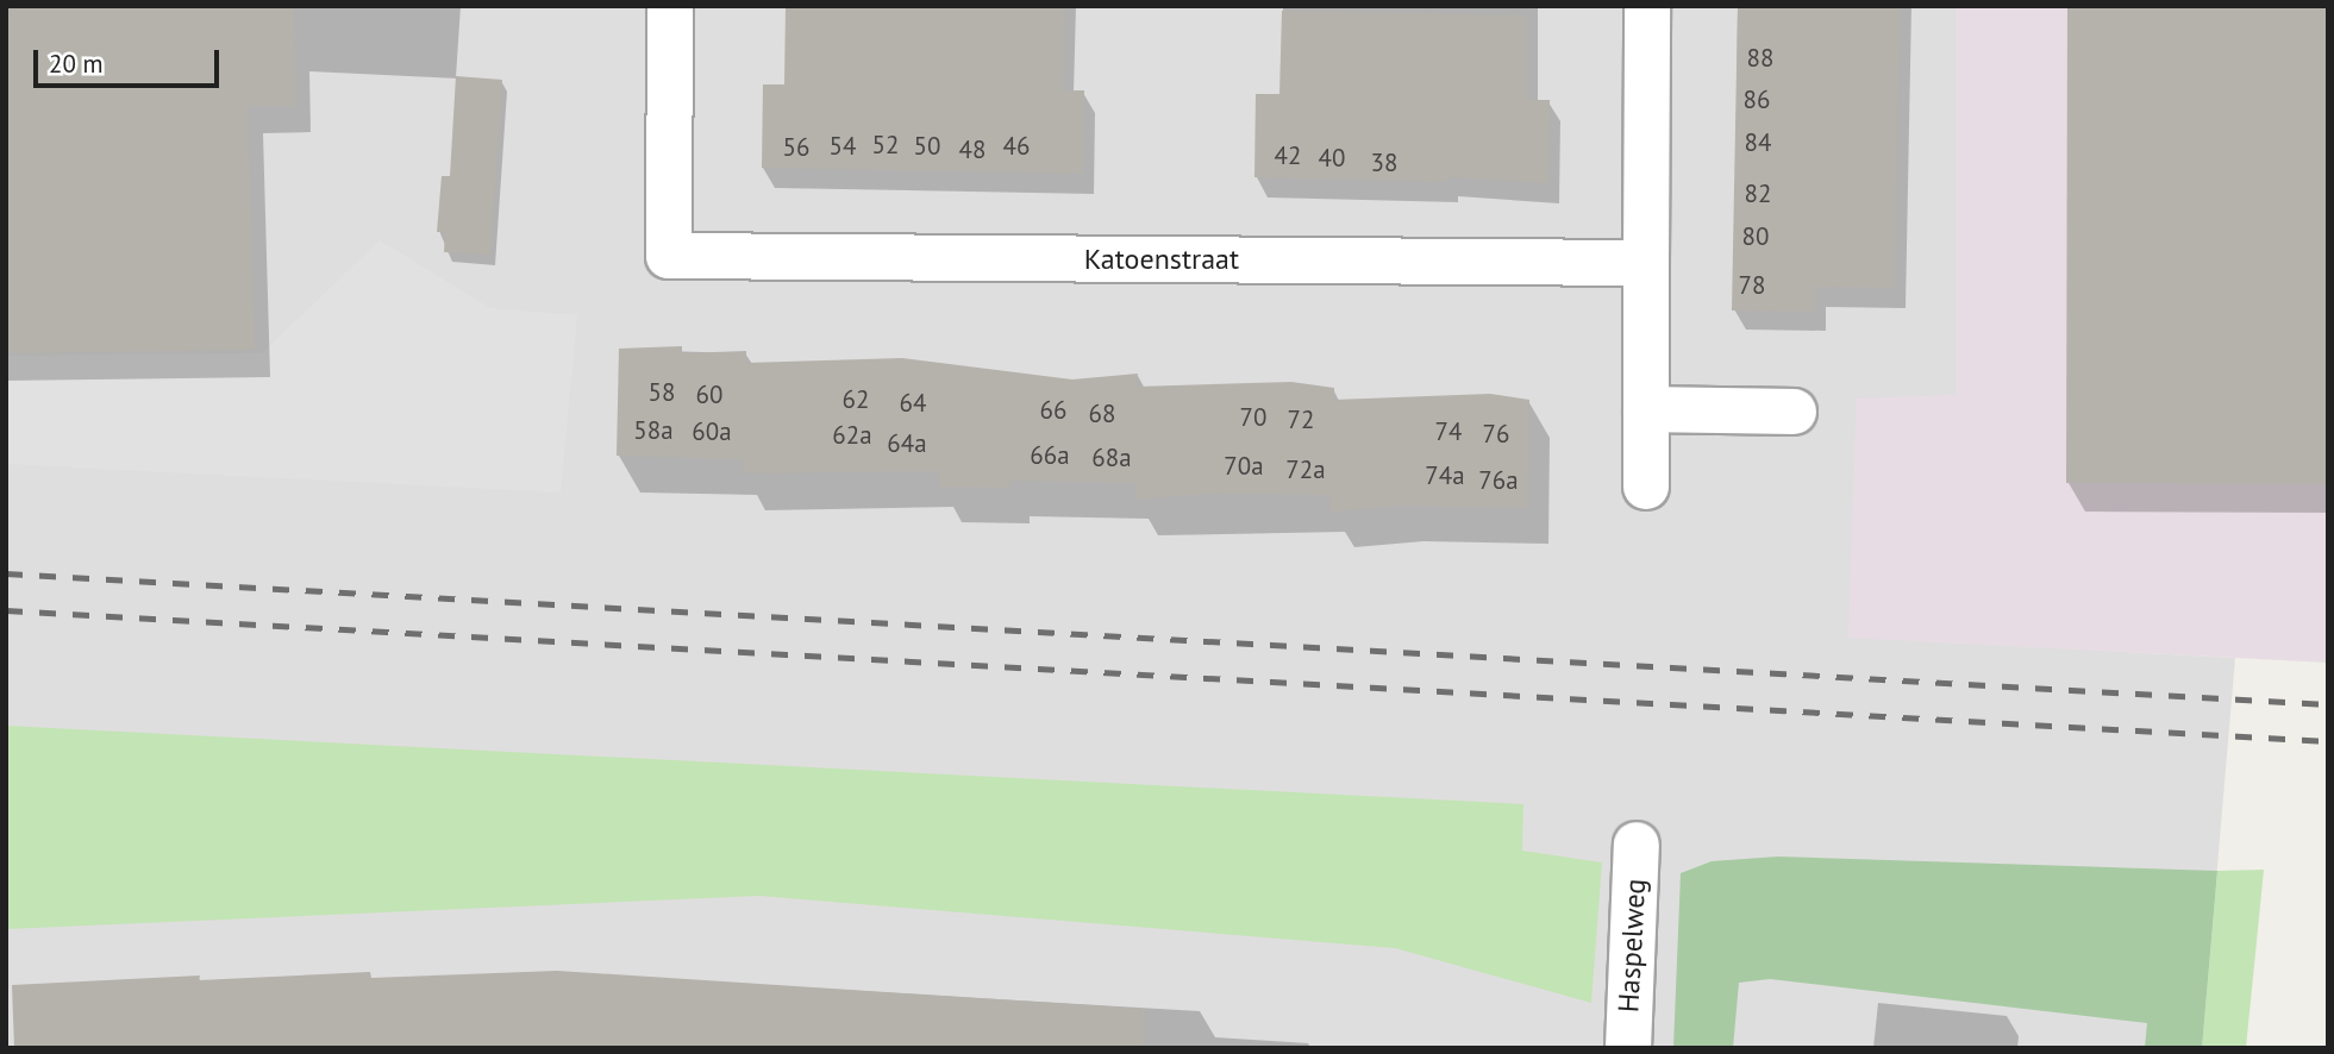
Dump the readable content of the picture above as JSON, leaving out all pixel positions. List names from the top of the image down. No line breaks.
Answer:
{"streets":{"street":["Katoenstraat","Haspelweg"]},"house_numbers":["88","86","84","52","54","50","46","56","48","42","40","38","82","80","78","58","60","62","64","66","68","70","72","58a","60a","74","76","62a","64a","66a","68a","70a","72a","74a","76a"],"scale_bar":"20 m"}
